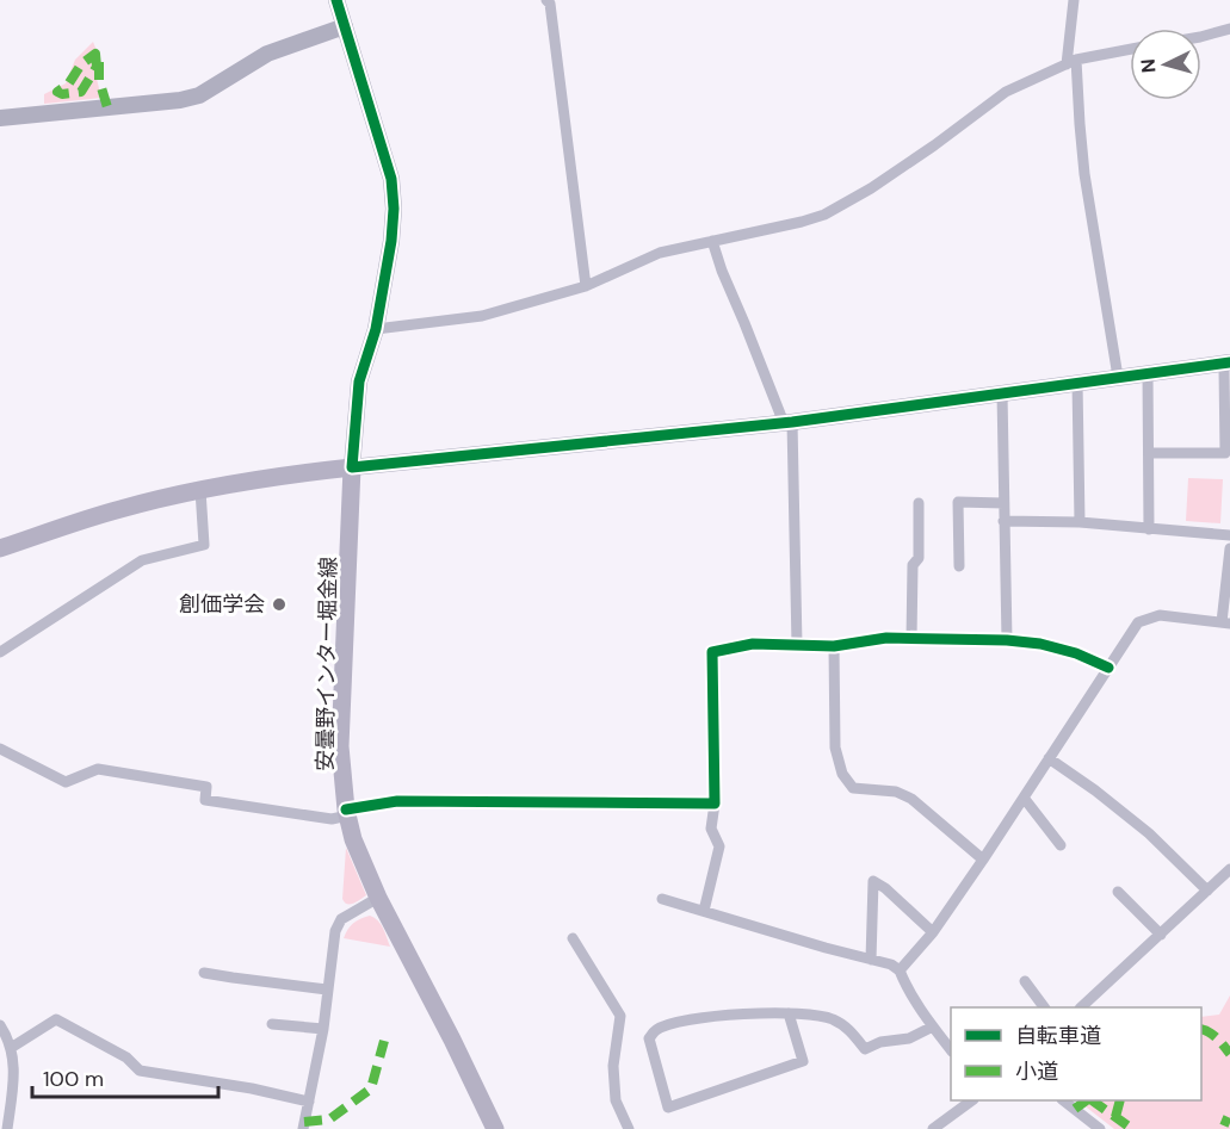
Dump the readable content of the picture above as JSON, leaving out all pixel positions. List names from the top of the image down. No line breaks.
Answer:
{"streets":{"main road":["安曇野インター堀金線"]},"places":["創価学会"],"legend":["自転車道","小道"],"scale_bar":"100 m","north":"left"}
